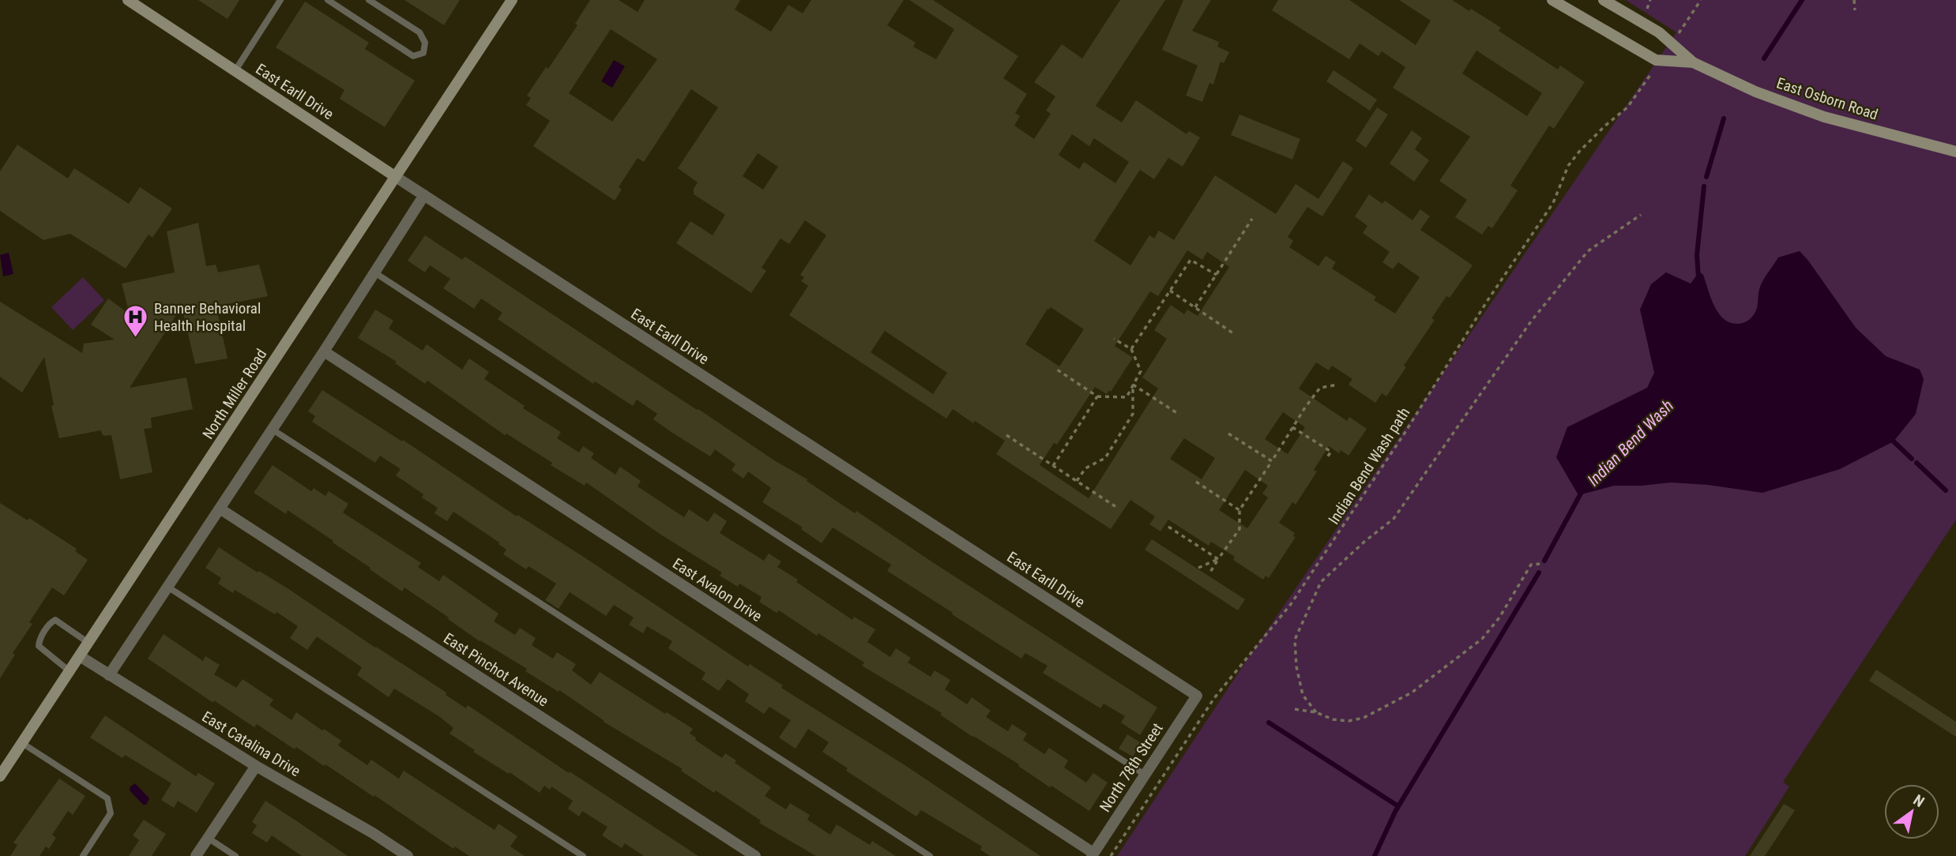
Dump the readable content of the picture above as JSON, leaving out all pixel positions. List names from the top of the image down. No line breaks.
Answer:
{"streets":{"street":["East Earll Drive","East Osborn Road","North Miller Road","East Avalon Drive","East Pinchot Avenue","East Catalina Drive","North 78th Street"],"path":["Indian Bend Wash path"]},"crossings":[["East Earll Drive","North Miller Road"],["East Earll Drive","North 78th Street"],["North Miller Road","East Catalina Drive"],["East Avalon Drive","North 78th Street"]],"water":["Indian Bend Wash"],"places":{"hospital":["Banner Behavioral Health Hospital"]},"north":"top right"}
